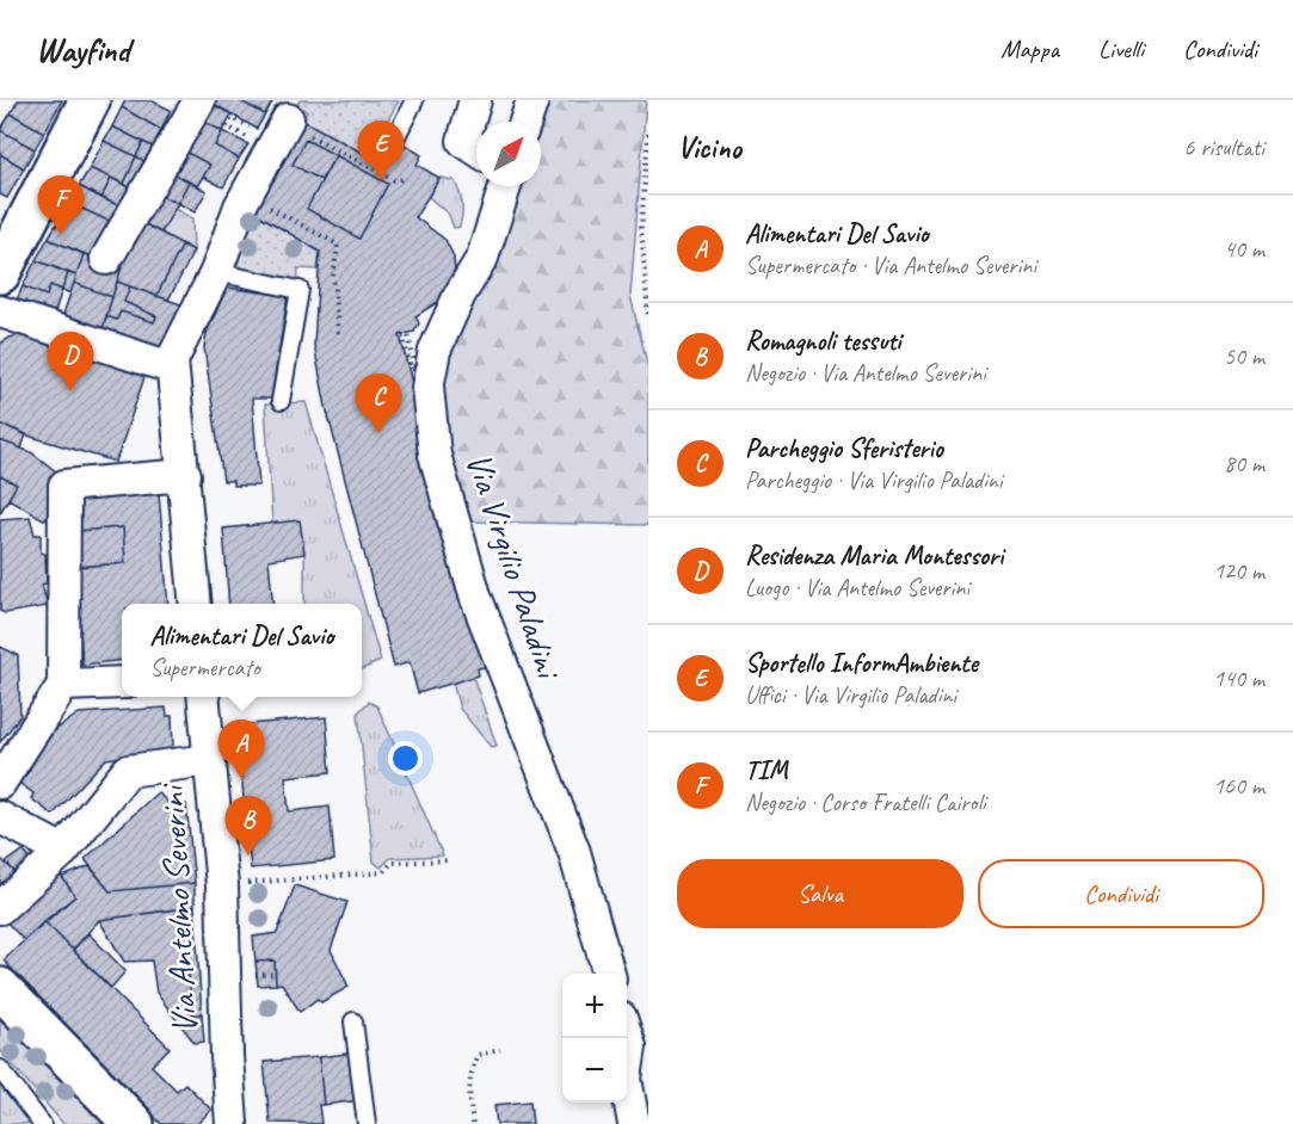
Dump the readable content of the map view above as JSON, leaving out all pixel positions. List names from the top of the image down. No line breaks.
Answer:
{"streets":{"street":["Via Virgilio Paladini","Via Antelmo Severini"]},"north":"top right","page":{"header":"Wayfind","nav":["Mappa","Livelli","Condividi"],"heading":["Vicino","6 risultati"],"pins":["E","F","D","C","A","B"],"list":[{"mark":"A","name":"Alimentari Del Savio","note":"Supermercato · Via Antelmo Severini","value":"40 m"},{"mark":"B","name":"Romagnoli tessuti","note":"Negozio · Via Antelmo Severini","value":"50 m"},{"mark":"C","name":"Parcheggio Sferisterio","note":"Parcheggio · Via Virgilio Paladini","value":"80 m"},{"mark":"D","name":"Residenza Maria Montessori","note":"Luogo · Via Antelmo Severini","value":"120 m"},{"mark":"E","name":"Sportello InformAmbiente","note":"Uffici · Via Virgilio Paladini","value":"140 m"},{"mark":"F","name":"TIM","note":"Negozio · Corso Fratelli Cairoli","value":"160 m"}],"popup":["Alimentari Del Savio","Supermercato"],"buttons":["Salva","Condividi"],"map_buttons":["+","−"]}}
